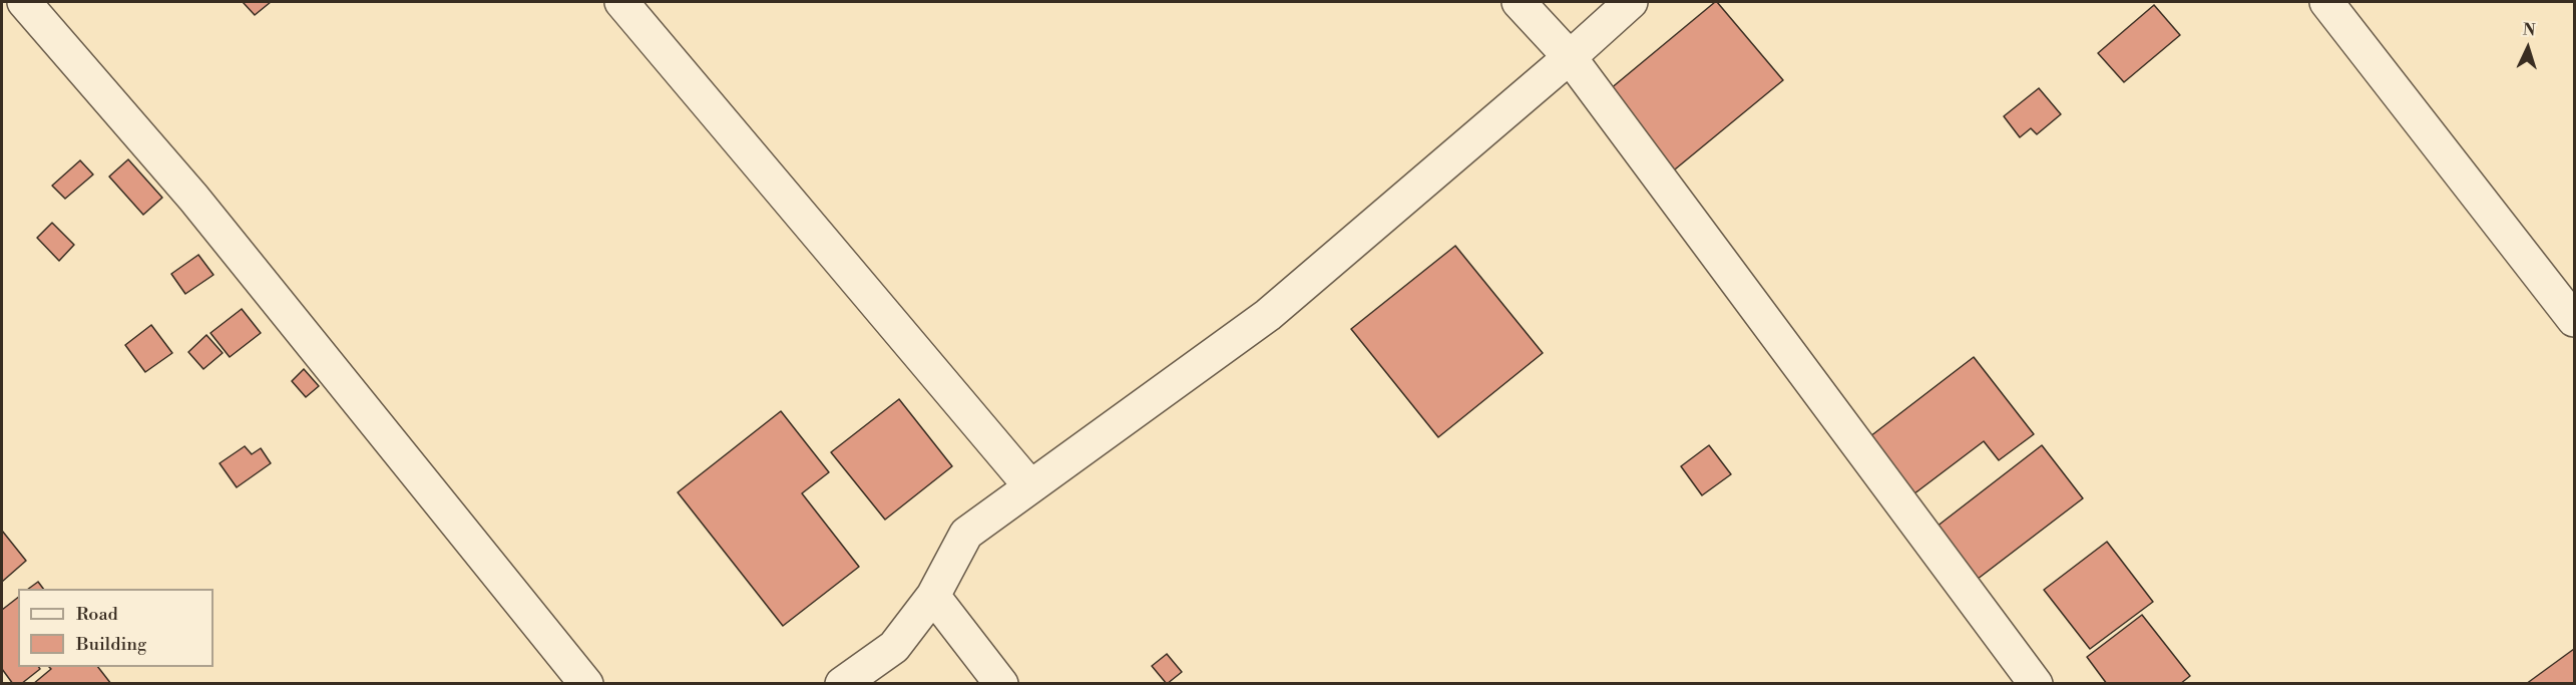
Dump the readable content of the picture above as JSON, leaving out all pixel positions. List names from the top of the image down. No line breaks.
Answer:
{"legend":["Road","Building"],"north":"top"}
